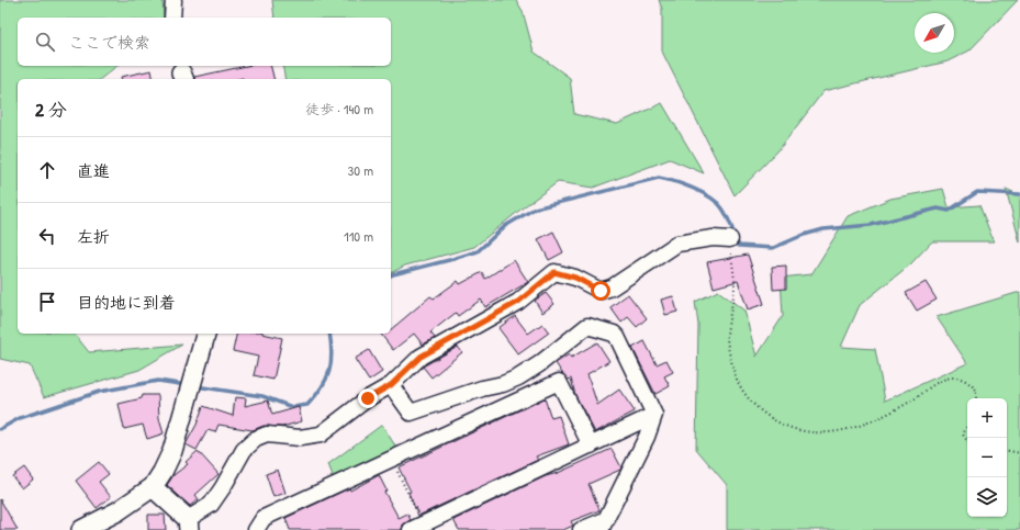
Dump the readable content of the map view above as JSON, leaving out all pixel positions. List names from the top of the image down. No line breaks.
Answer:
{"north":"bottom left","page":{"search":"ここで検索","heading":["2 分","徒歩 · 140 m"],"list":[["直進","30 m"],["左折","110 m"],"目的地に到着"],"map_buttons":["+","−"]}}
